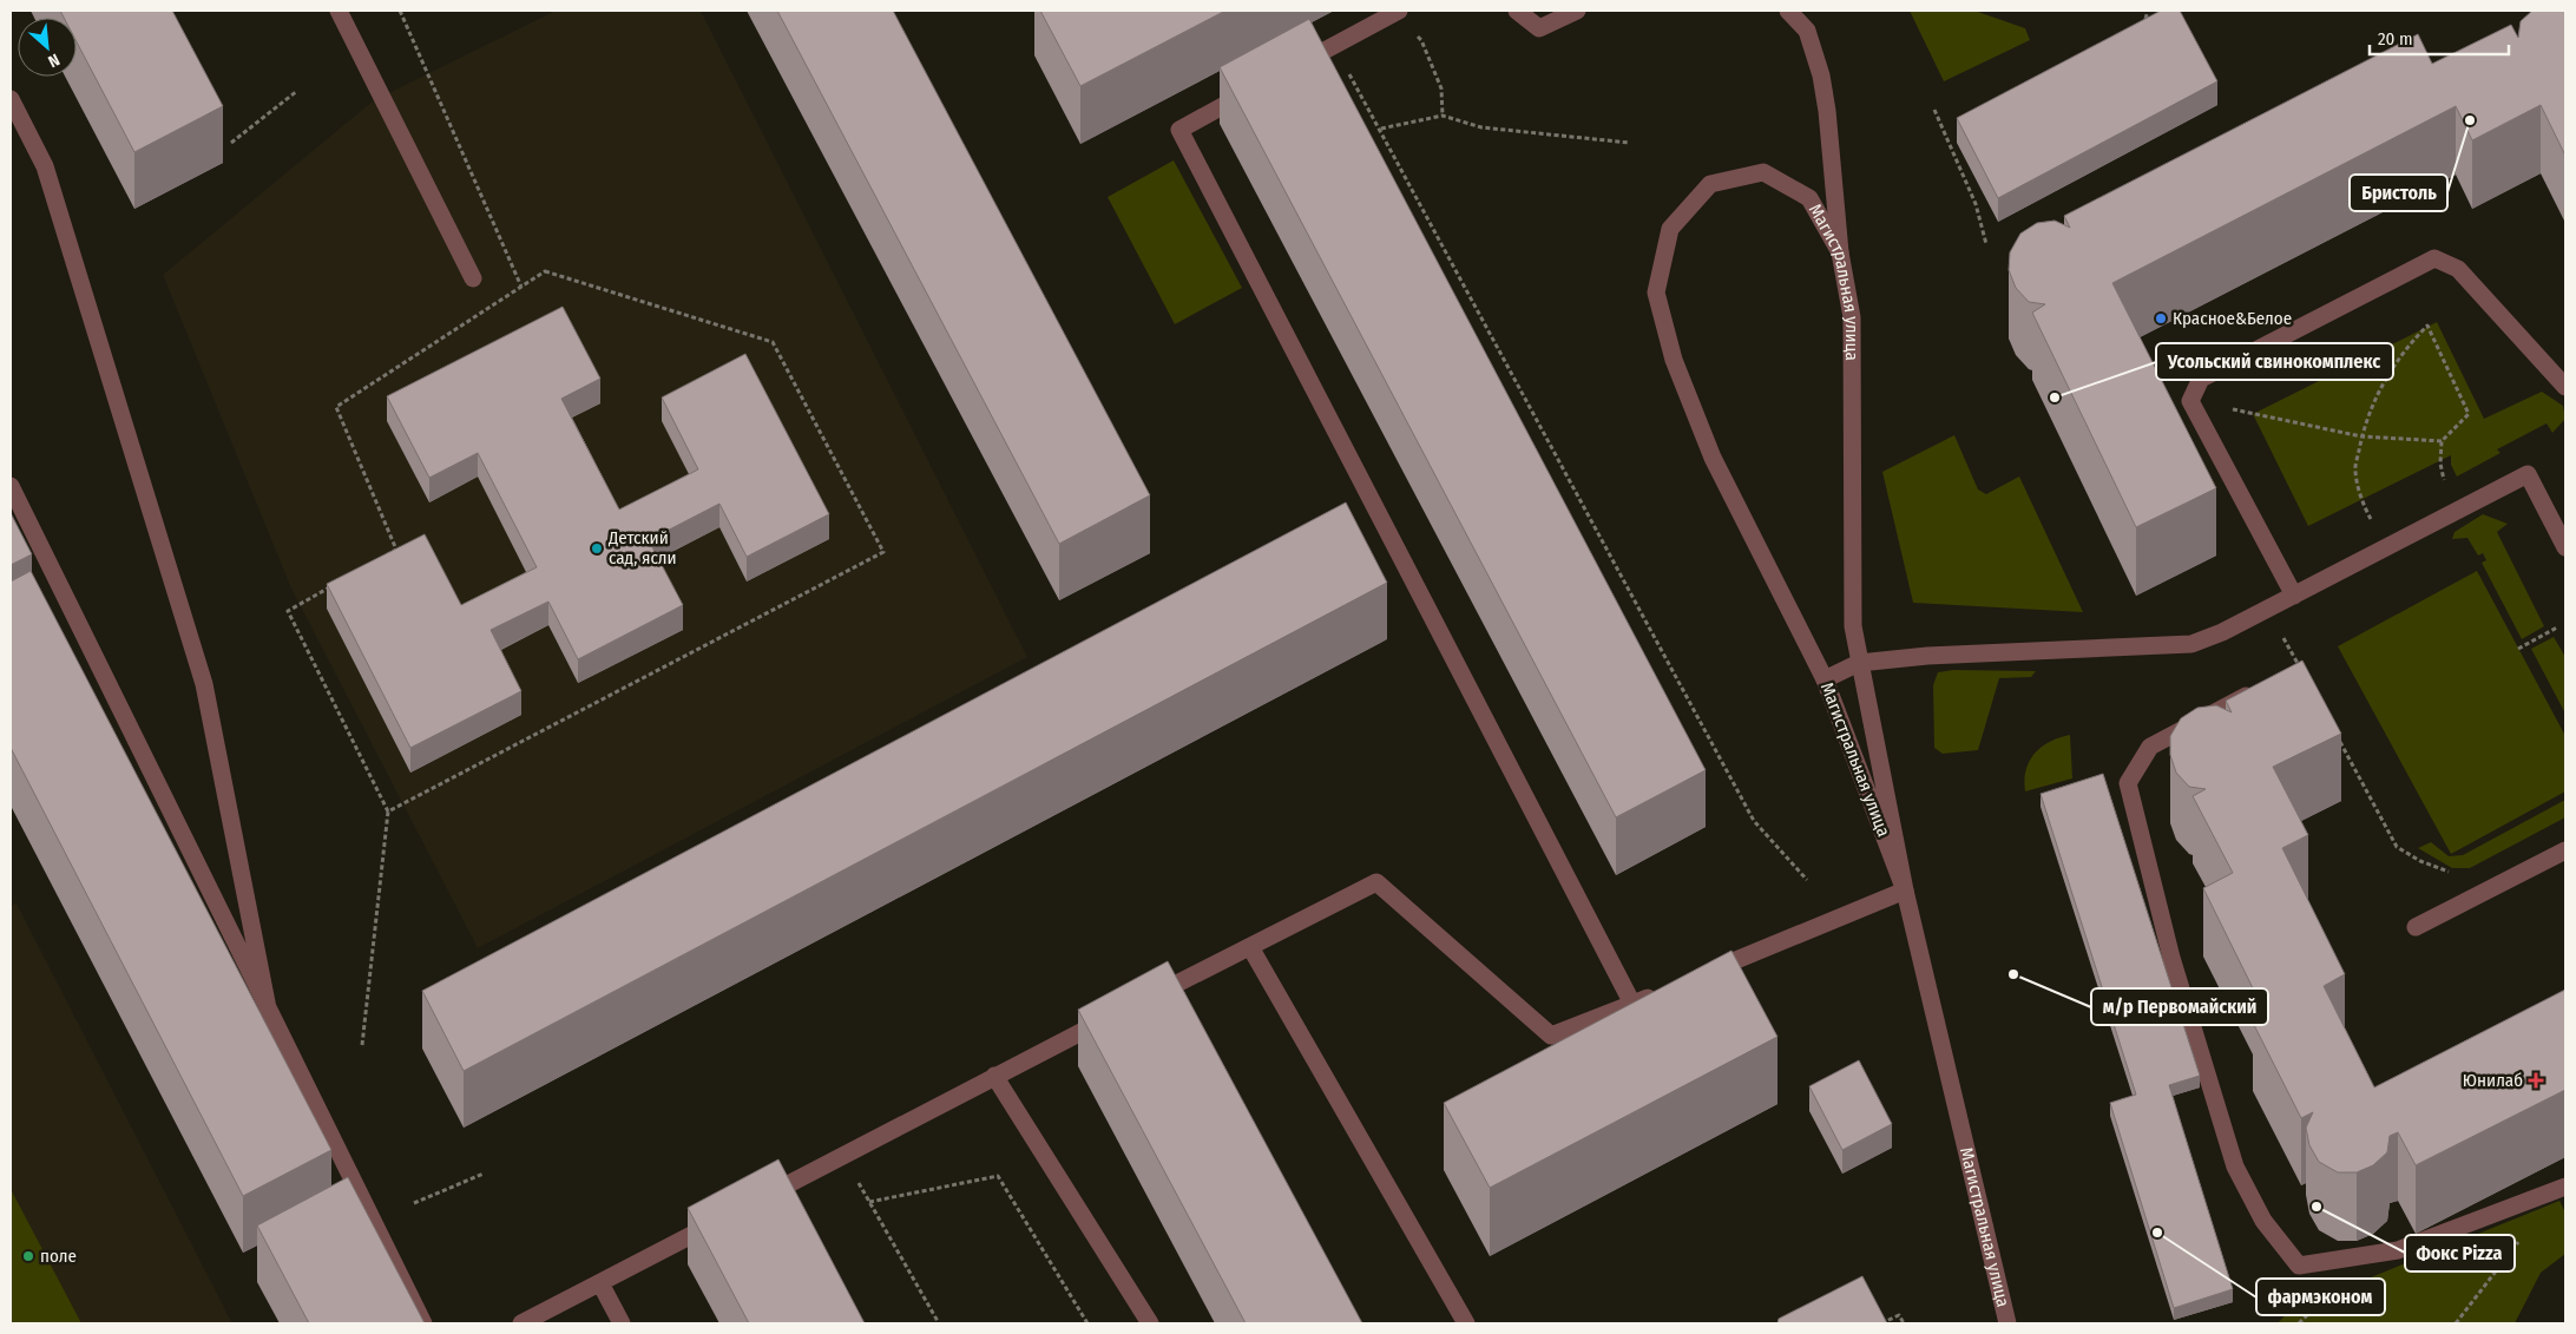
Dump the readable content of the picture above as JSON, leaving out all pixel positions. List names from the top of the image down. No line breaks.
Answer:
{"streets":{"street":["Магистральная улица"]},"places":{"other":["Бристоль","Красное&Белое","Усольский свинокомплекс","Детский сад, ясли","м/р Первомайский","Фокс Pizza","фармэконом","поле"],"health":["Юнилаб"]},"scale_bar":"20 m","north":"bottom right"}
